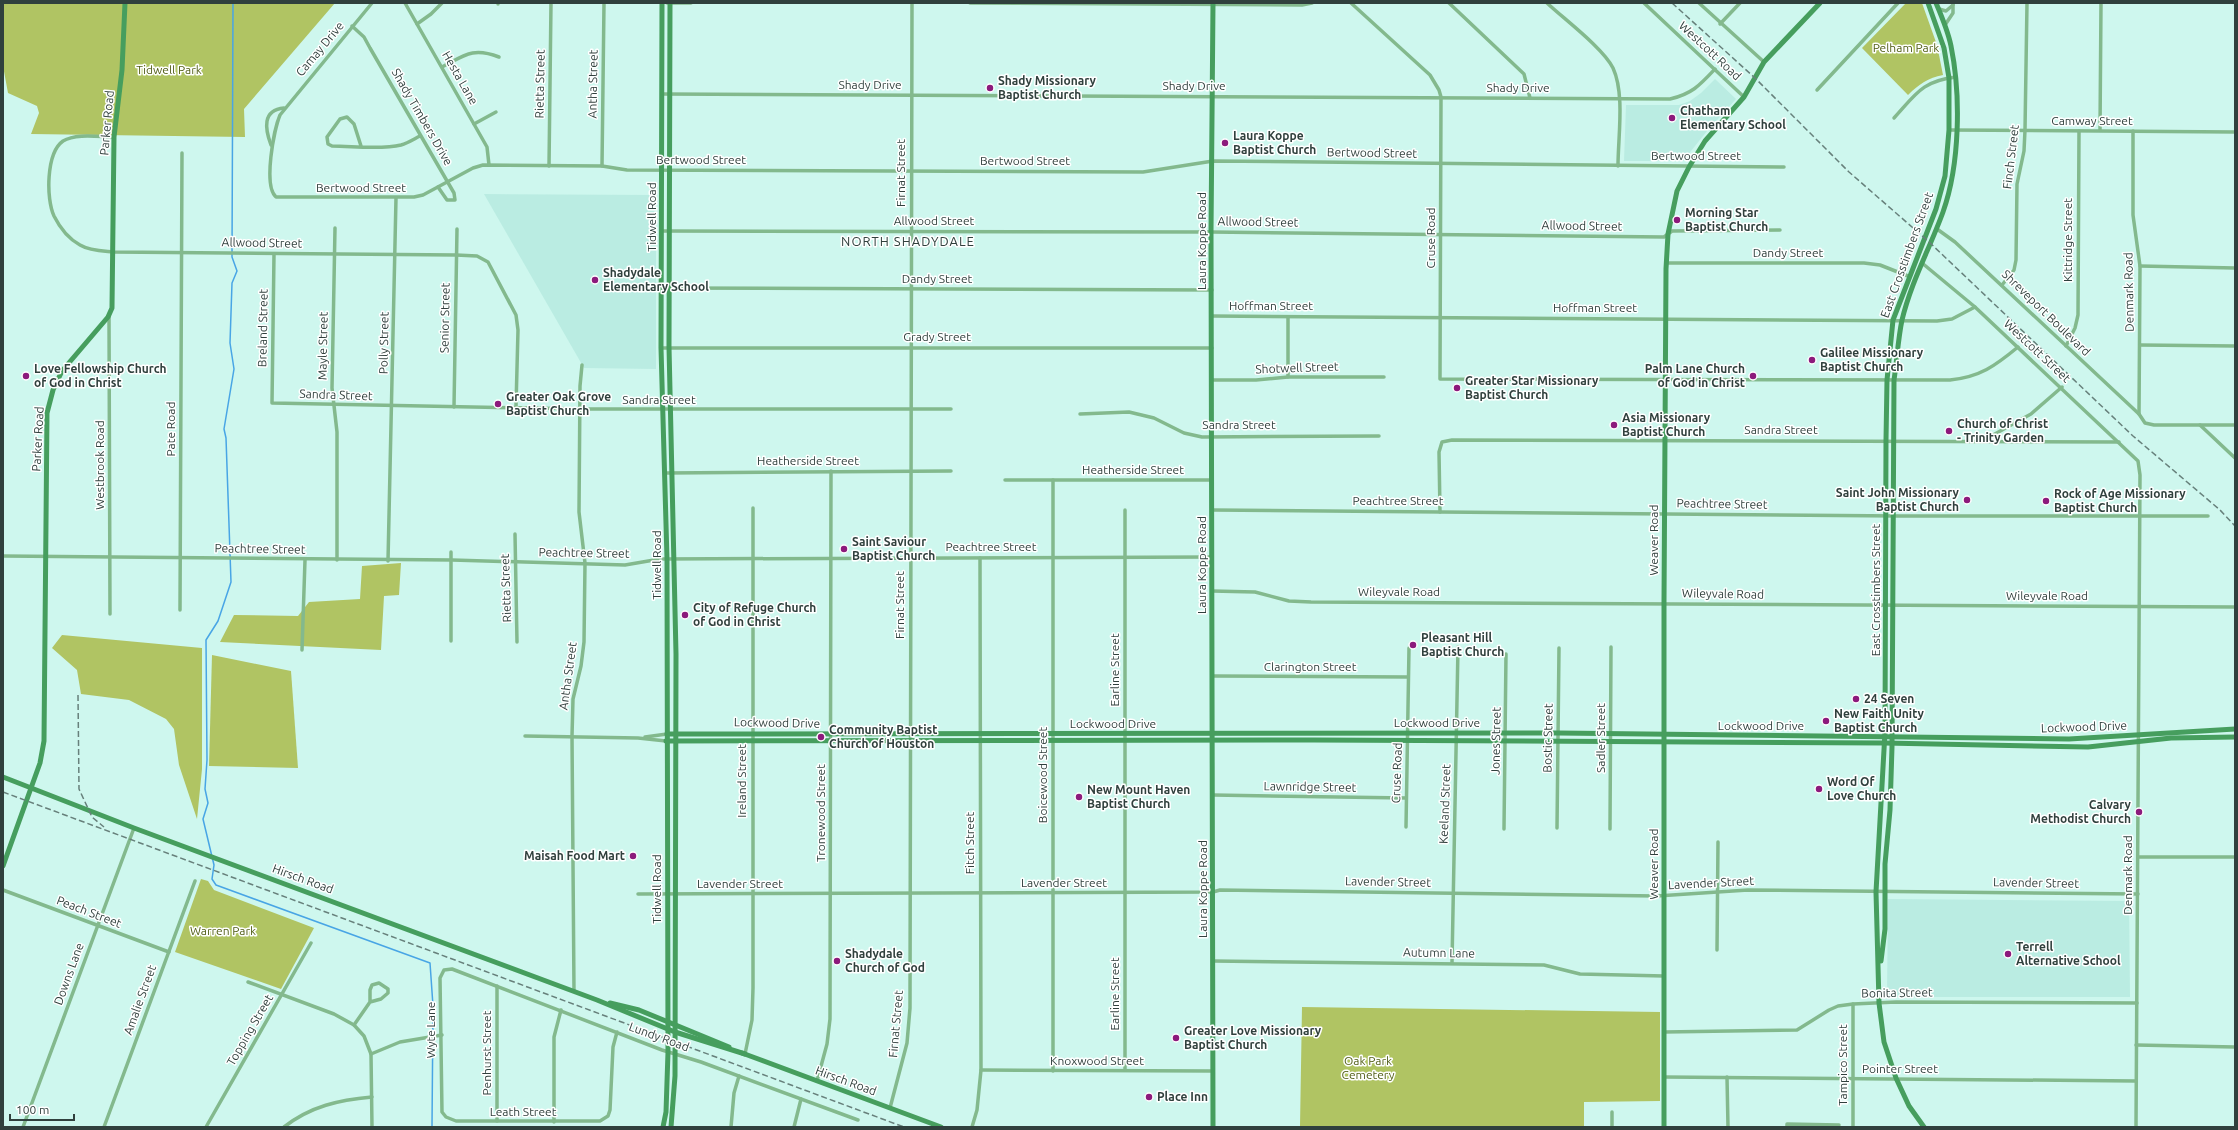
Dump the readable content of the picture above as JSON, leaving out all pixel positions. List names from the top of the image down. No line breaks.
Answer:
{"streets":{"main road":["Parker Road","Tidwell Road","Laura Koppe Road","East Crosstimbers Street","Weaver Road","Lockwood Drive","Hirsch Road"],"street":["Camay Drive","Westcott Road","Hesta Lane","Rietta Street","Antha Street","Shady Drive","Shady Timbers Drive","Camway Street","Bertwood Street","Finch Street","Firnat Street","Allwood Street","Cruse Road","Kittridge Street","Dandy Street","Denmark Road","Hoffman Street","Shreveport Boulevard","Senior Street","Breland Street","Grady Street","Polly Street","Mayle Street","Westcott Street","Shotwell Street","Sandra Street","Pate Road","Heatherside Street","Westbrook Road","Peachtree Street","Wileyvale Road","Clarington Street","Earline Street","Bostic Street","Sadler Street","Jones Street","Boicewood Street","Ireland Street","Lawnridge Street","Keeland Street","Tronewood Street","Fitch Street","Lavender Street","Peach Street","Autumn Lane","Downs Lane","Bonita Street","Amalie Street","Topping Street","Wyte Lane","Lundy Road","Penhurst Street","Knoxwood Street","Tampico Street","Pointer Street","Leath Street"]},"crossings":[["Camay Drive","Shady Timbers Drive"],["Camay Drive","Bertwood Street"],["Westcott Road","Shady Drive"],["Westcott Road","Weaver Road"],["Hesta Lane","Bertwood Street"],["Rietta Street","Bertwood Street"],["Rietta Street","Peachtree Street"],["Antha Street","Bertwood Street"],["Antha Street","Sandra Street"],["Antha Street","Peachtree Street"],["Antha Street","Lockwood Drive"],["Antha Street","Hirsch Road"],["Shady Drive","Firnat Street"],["Shady Drive","Tidwell Road"],["Shady Drive","Cruse Road"],["Shady Drive","Laura Koppe Road"],["Shady Timbers Drive","Bertwood Street"],["Camway Street","Finch Street"],["Camway Street","Kittridge Street"],["Camway Street","East Crosstimbers Street"],["Camway Street","Denmark Road"],["Parker Road","Allwood Street"],["Parker Road","Westbrook Road"],["Parker Road","Peachtree Street"],["Parker Road","Hirsch Road"],["Bertwood Street","Firnat Street"],["Bertwood Street","Tidwell Road"],["Bertwood Street","Cruse Road"],["Bertwood Street","Laura Koppe Road"],["Bertwood Street","Polly Street"],["Bertwood Street","Weaver Road"],["Finch Street","Shreveport Boulevard"],["Firnat Street","Allwood Street"],["Firnat Street","Dandy Street"],["Firnat Street","Grady Street"],["Firnat Street","Sandra Street"],["Firnat Street","Heatherside Street"],["Firnat Street","Peachtree Street"],["Firnat Street","Lockwood Drive"],["Firnat Street","Hirsch Road"],["Firnat Street","Lavender Street"],["Tidwell Road","Allwood Street"],["Tidwell Road","Dandy Street"],["Tidwell Road","Grady Street"],["Tidwell Road","Sandra Street"],["Tidwell Road","Heatherside Street"],["Tidwell Road","Peachtree Street"],["Tidwell Road","Lockwood Drive"],["Tidwell Road","Hirsch Road"],["Tidwell Road","Lavender Street"],["Tidwell Road","Lundy Road"],["Allwood Street","Cruse Road"],["Allwood Street","Laura Koppe Road"],["Allwood Street","Senior Street"],["Allwood Street","Breland Street"],["Allwood Street","Polly Street"],["Allwood Street","Mayle Street"],["Allwood Street","Sandra Street"],["Allwood Street","Pate Road"],["Allwood Street","Weaver Road"],["Cruse Road","Hoffman Street"],["Cruse Road","Weaver Road"],["Cruse Road","Clarington Street"],["Cruse Road","Lockwood Drive"],["Cruse Road","Lawnridge Street"],["Kittridge Street","Shreveport Boulevard"],["Laura Koppe Road","Dandy Street"],["Laura Koppe Road","Hoffman Street"],["Laura Koppe Road","Grady Street"],["Laura Koppe Road","Shotwell Street"],["Laura Koppe Road","Sandra Street"],["Laura Koppe Road","Heatherside Street"],["Laura Koppe Road","Peachtree Street"],["Laura Koppe Road","Wileyvale Road"],["Laura Koppe Road","Clarington Street"],["Laura Koppe Road","Lockwood Drive"],["Laura Koppe Road","Lawnridge Street"],["Laura Koppe Road","Lavender Street"],["Laura Koppe Road","Autumn Lane"],["Laura Koppe Road","Knoxwood Street"],["Dandy Street","East Crosstimbers Street"],["Dandy Street","Weaver Road"],["East Crosstimbers Street","Hoffman Street"],["East Crosstimbers Street","Shreveport Boulevard"],["East Crosstimbers Street","Westcott Street"],["East Crosstimbers Street","Sandra Street"],["East Crosstimbers Street","Peachtree Street"],["East Crosstimbers Street","Wileyvale Road"],["East Crosstimbers Street","Lockwood Drive"],["East Crosstimbers Street","Lavender Street"],["East Crosstimbers Street","Bonita Street"],["East Crosstimbers Street","Pointer Street"],["Denmark Road","Shreveport Boulevard"],["Denmark Road","Westcott Street"],["Denmark Road","Peachtree Street"],["Denmark Road","Wileyvale Road"],["Denmark Road","Lockwood Drive"],["Denmark Road","Lavender Street"],["Denmark Road","Bonita Street"],["Denmark Road","Pointer Street"],["Hoffman Street","Westcott Street"],["Hoffman Street","Weaver Road"],["Senior Street","Sandra Street"],["Breland Street","Sandra Street"],["Polly Street","Sandra Street"],["Polly Street","Peachtree Street"],["Mayle Street","Sandra Street"],["Mayle Street","Peachtree Street"],["Westcott Street","Sandra Street"],["Sandra Street","Peachtree Street"],["Sandra Street","Weaver Road"],["Pate Road","Peachtree Street"],["Heatherside Street","Boicewood Street"],["Heatherside Street","Tronewood Street"],["Westbrook Road","Peachtree Street"],["Peachtree Street","Weaver Road"],["Peachtree Street","Earline Street"],["Peachtree Street","Boicewood Street"],["Peachtree Street","Ireland Street"],["Peachtree Street","Tronewood Street"],["Peachtree Street","Fitch Street"],["Weaver Road","Wileyvale Road"],["Weaver Road","Lockwood Drive"],["Weaver Road","Lavender Street"],["Weaver Road","Autumn Lane"],["Weaver Road","Bonita Street"],["Weaver Road","Pointer Street"],["Earline Street","Lockwood Drive"],["Earline Street","Lavender Street"],["Earline Street","Knoxwood Street"],["Lockwood Drive","Bostic Street"],["Lockwood Drive","Sadler Street"],["Lockwood Drive","Jones Street"],["Lockwood Drive","Boicewood Street"],["Lockwood Drive","Ireland Street"],["Lockwood Drive","Keeland Street"],["Lockwood Drive","Tronewood Street"],["Lockwood Drive","Fitch Street"],["Boicewood Street","Lavender Street"],["Boicewood Street","Knoxwood Street"],["Ireland Street","Hirsch Road"],["Ireland Street","Lavender Street"],["Keeland Street","Lavender Street"],["Keeland Street","Autumn Lane"],["Tronewood Street","Hirsch Road"],["Tronewood Street","Lavender Street"],["Fitch Street","Lavender Street"],["Fitch Street","Knoxwood Street"],["Hirsch Road","Downs Lane"],["Peach Street","Downs Lane"],["Peach Street","Amalie Street"],["Bonita Street","Tampico Street"],["Wyte Lane","Lundy Road"],["Wyte Lane","Leath Street"],["Lundy Road","Penhurst Street"],["Lundy Road","Leath Street"],["Penhurst Street","Leath Street"],["Tampico Street","Pointer Street"]],"districts":["NORTH SHADYDALE"],"parks":["Pelham Park","Tidwell Park","Warren Park","Oak Park Cemetery"],"places":["Shady Missionary Baptist Church","Chatham Elementary School","Laura Koppe Baptist Church","Morning Star Baptist Church","Shadydale Elementary School","Galilee Missionary Baptist Church","Love Fellowship Church of God in Christ","Palm Lane Church of God in Christ","Greater Star Missionary Baptist Church","Greater Oak Grove Baptist Church","Asia Missionary Baptist Church","Church of Christ - Trinity Garden","Saint John Missionary Baptist Church","Rock of Age Missionary Baptist Church","Saint Saviour Baptist Church","City of Refuge Church of God in Christ","Pleasant Hill Baptist Church","24 Seven","New Faith Unity Baptist Church","Community Baptist Church of Houston","Word Of Love Church","New Mount Haven Baptist Church","Calvary Methodist Church","Maisah Food Mart","Terrell Alternative School","Shadydale Church of God","Greater Love Missionary Baptist Church","Place Inn"],"scale_bar":"100 m"}
